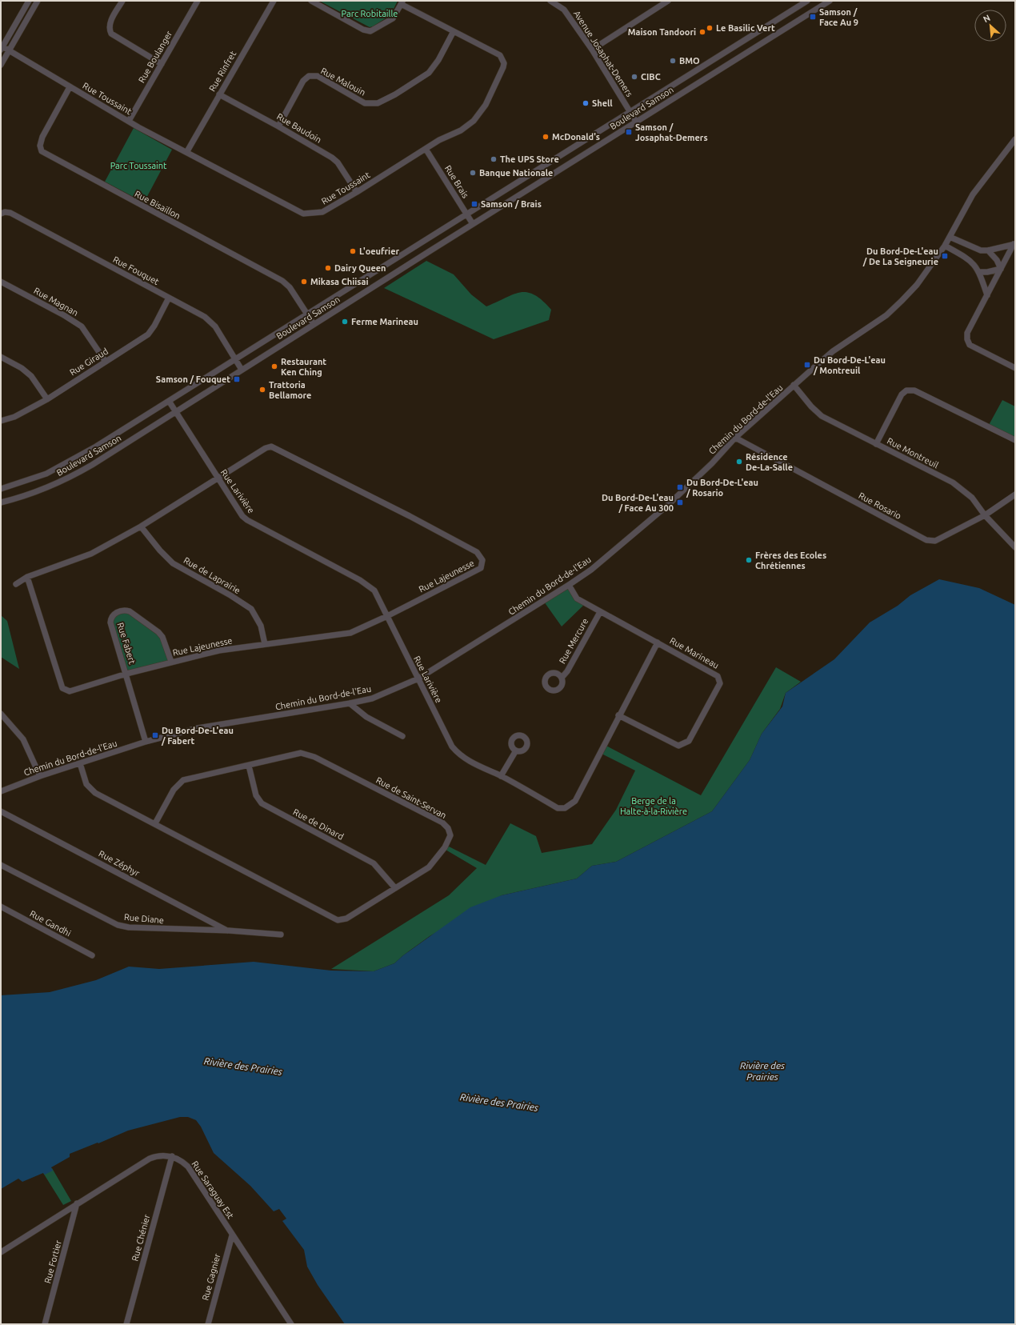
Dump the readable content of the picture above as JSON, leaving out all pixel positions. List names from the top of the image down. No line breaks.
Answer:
{"streets":{"street":["Avenue Josaphat-Demers","Rue Boulanger","Rue Rinfret","Rue Malouin","Rue Toussaint","Boulevard Samson","Rue Baudoin","Rue Brais","Rue Bisaillon","Rue Fouquet","Rue Magnan","Rue Giraud","Chemin du Bord-de-l'Eau","Rue Montreuil","Rue Larivière","Rue Rosario","Rue de Laprairie","Rue Lajeunesse","Rue Mercure","Rue Fabert","Rue Marineau","Rue de Saint-Servan","Rue de Dinard","Rue Zéphyr","Rue Diane","Rue Gandhi","Rue Saraguay Est","Rue Chénier","Rue Fortier","Rue Gagnier"]},"crossings":[["Avenue Josaphat-Demers","Boulevard Samson"],["Rue Boulanger","Rue Toussaint"],["Rue Rinfret","Rue Toussaint"],["Rue Rinfret","Rue Baudoin"],["Rue Malouin","Rue Toussaint"],["Rue Malouin","Rue Baudoin"],["Rue Toussaint","Rue Baudoin"],["Rue Toussaint","Rue Brais"],["Rue Toussaint","Rue Bisaillon"],["Boulevard Samson","Rue Brais"],["Boulevard Samson","Rue Bisaillon"],["Boulevard Samson","Rue Fouquet"],["Boulevard Samson","Rue Larivière"],["Rue Fouquet","Rue Giraud"],["Rue Magnan","Rue Giraud"],["Chemin du Bord-de-l'Eau","Rue Montreuil"],["Chemin du Bord-de-l'Eau","Rue Larivière"],["Chemin du Bord-de-l'Eau","Rue Rosario"],["Chemin du Bord-de-l'Eau","Rue Fabert"],["Chemin du Bord-de-l'Eau","Rue Marineau"],["Chemin du Bord-de-l'Eau","Rue de Saint-Servan"],["Rue Montreuil","Rue Rosario"],["Rue Larivière","Rue Lajeunesse"],["Rue Larivière","Rue Marineau"],["Rue de Laprairie","Rue Lajeunesse"],["Rue Lajeunesse","Rue Fabert"],["Rue Mercure","Rue Marineau"],["Rue de Saint-Servan","Rue de Dinard"],["Rue Zéphyr","Rue Diane"],["Rue Saraguay Est","Rue Chénier"],["Rue Saraguay Est","Rue Gagnier"]],"water":["Rivière des Prairies"],"parks":["Parc Robitaille","Parc Toussaint","Berge de la Halte-à-la-Rivière"],"places":{"transit":["Samson / Face Au 9","Samson / Josaphat-Demers","Samson / Brais","Du Bord-De-L'eau / De La Seigneurie","Du Bord-De-L'eau / Montreuil","Samson / Fouquet","Du Bord-De-L'eau / Rosario","Du Bord-De-L'eau / Face Au 300","Du Bord-De-L'eau / Fabert"],"other":["Le Basilic Vert","Maison Tandoori","BMO","CIBC","Shell","McDonald's","The UPS Store","Banque Nationale","L'oeufrier","Dairy Queen","Mikasa Chiisai","Ferme Marineau","Restaurant Ken Ching","Trattoria Bellamore","Résidence De-La-Salle","Frères des Ecoles Chrétiennes"]},"north":"top left"}
